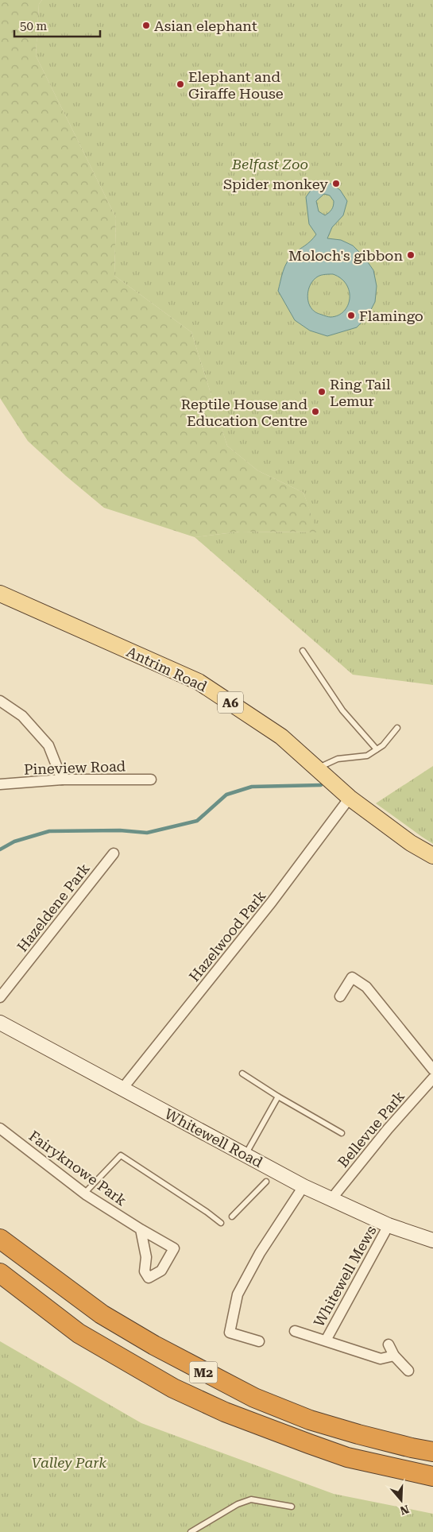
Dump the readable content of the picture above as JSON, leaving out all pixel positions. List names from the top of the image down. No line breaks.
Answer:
{"streets":{"highway":["M2"],"main road":["Antrim Road","A6"],"street":["Pineview Road","Hazeldene Park","Hazelwood Park","Bellevue Park","Whitewell Road","Fairyknowe Park","Whitewell Mews"]},"crossings":[["Antrim Road","Hazelwood Park"],["Hazelwood Park","Whitewell Road"],["Bellevue Park","Whitewell Road"],["Whitewell Road","Whitewell Mews"]],"parks":["Belfast Zoo","Valley Park"],"places":["Asian elephant","Elephant and Giraffe House","Spider monkey","Moloch's gibbon","Flamingo","Ring Tail Lemur","Reptile House and Education Centre"],"scale_bar":"50 m","north":"bottom"}
